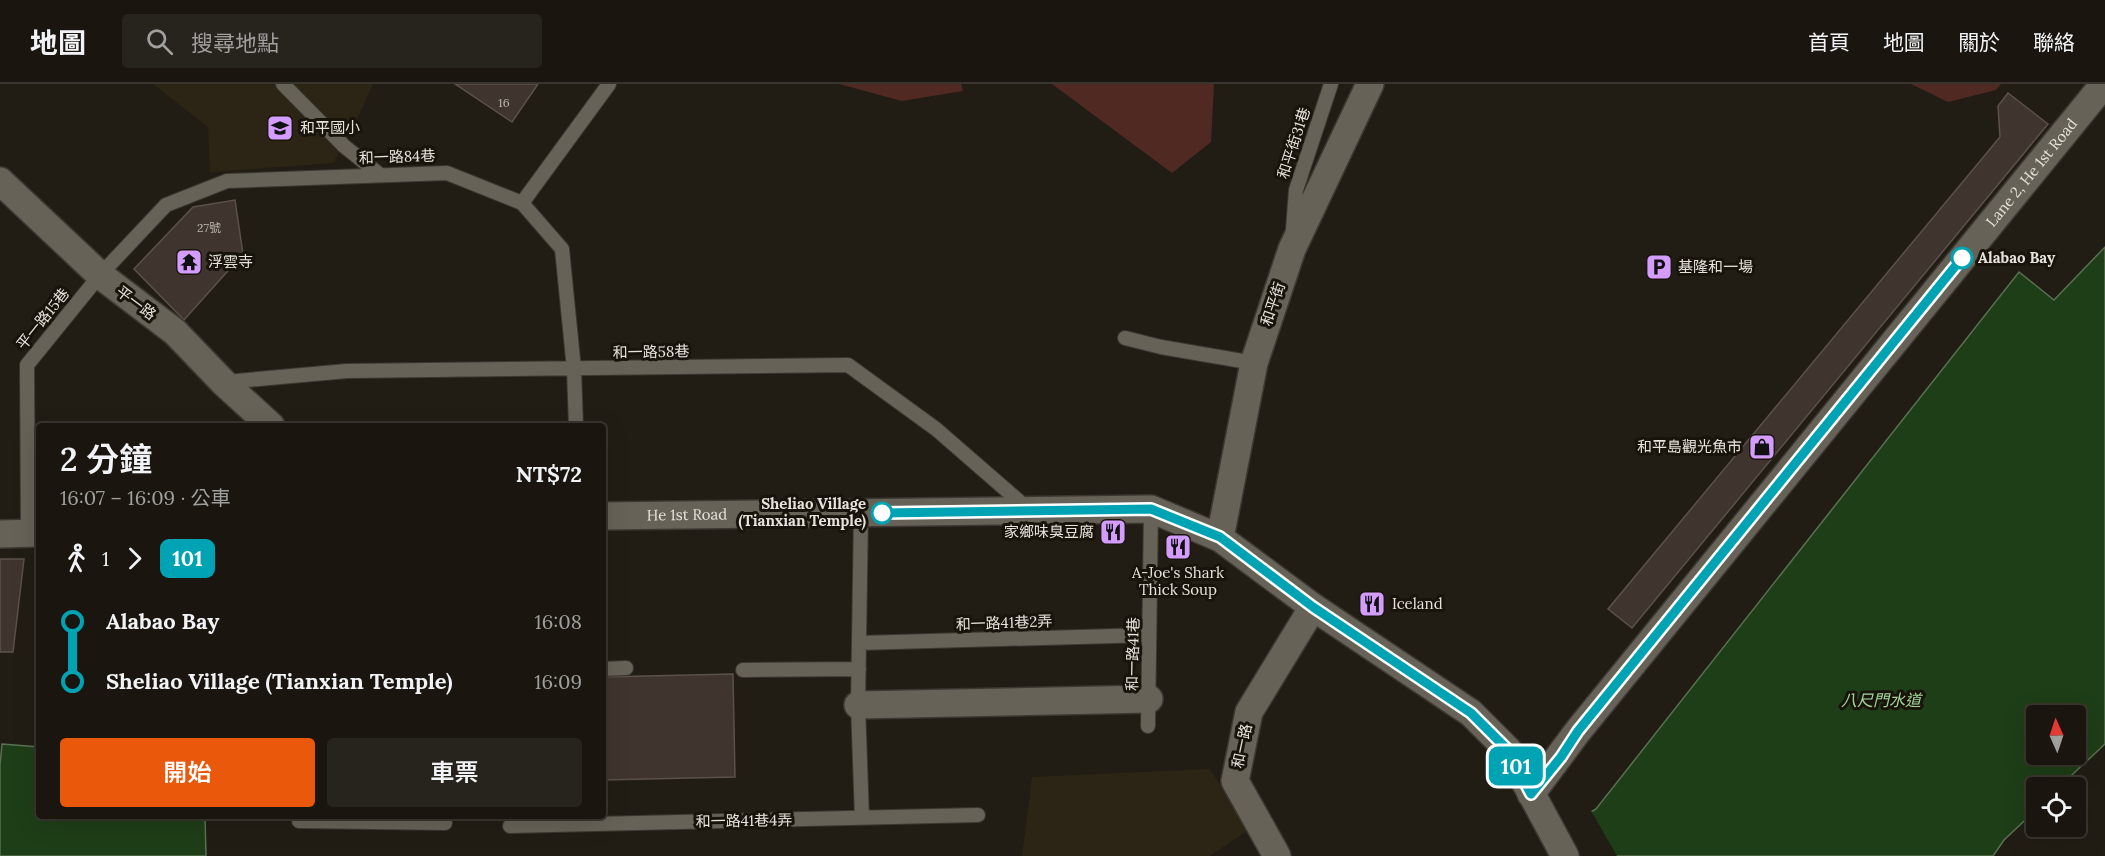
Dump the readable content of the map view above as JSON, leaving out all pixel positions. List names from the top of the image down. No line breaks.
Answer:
{"streets":{"street":["Lane 2, He 1st Road","平一路","和平街","He 1st Road","和一路"],"lane":["和平街31巷","和一路84巷","平一路15巷","和一路58巷","和一路41巷2弄","和一路41巷","和一路41巷4弄"]},"crossings":[["和平街31巷","和平街"],["和一路84巷","平一路"],["和一路84巷","平一路15巷"],["和一路84巷","和一路58巷"],["Lane 2, He 1st Road","He 1st Road"],["平一路","平一路15巷"],["平一路","和一路58巷"],["和平街","He 1st Road"],["和一路58巷","He 1st Road"],["He 1st Road","和一路41巷"],["He 1st Road","和一路"],["和一路41巷2弄","和一路41巷"]],"water":["八尺門水道"],"places":{"school or university":["和平國小"],"other":["Alabao Bay","Sheliao Village (Tianxian Temple)"],"temple":["浮雲寺"],"parking":["基隆和一場"],"shop":["和平島觀光魚市"],"restaurant":["家鄉味臭豆腐","A-Joe's Shark Thick Soup","Iceland"]},"lines":["bus line 101"],"house_numbers":["16","27號"],"north":"top","page":{"header":"地圖","search":"搜尋地點","nav":["首頁","地圖","關於","聯絡"],"on_map":"101","heading":["2 分鐘","16:07 – 16:09 · 公車","NT$72"],"legs":["1","101"],"list":[{"name":"Alabao Bay","value":"16:08"},{"name":"Sheliao Village (Tianxian Temple)","value":"16:09"}],"buttons":["開始","車票"]}}
